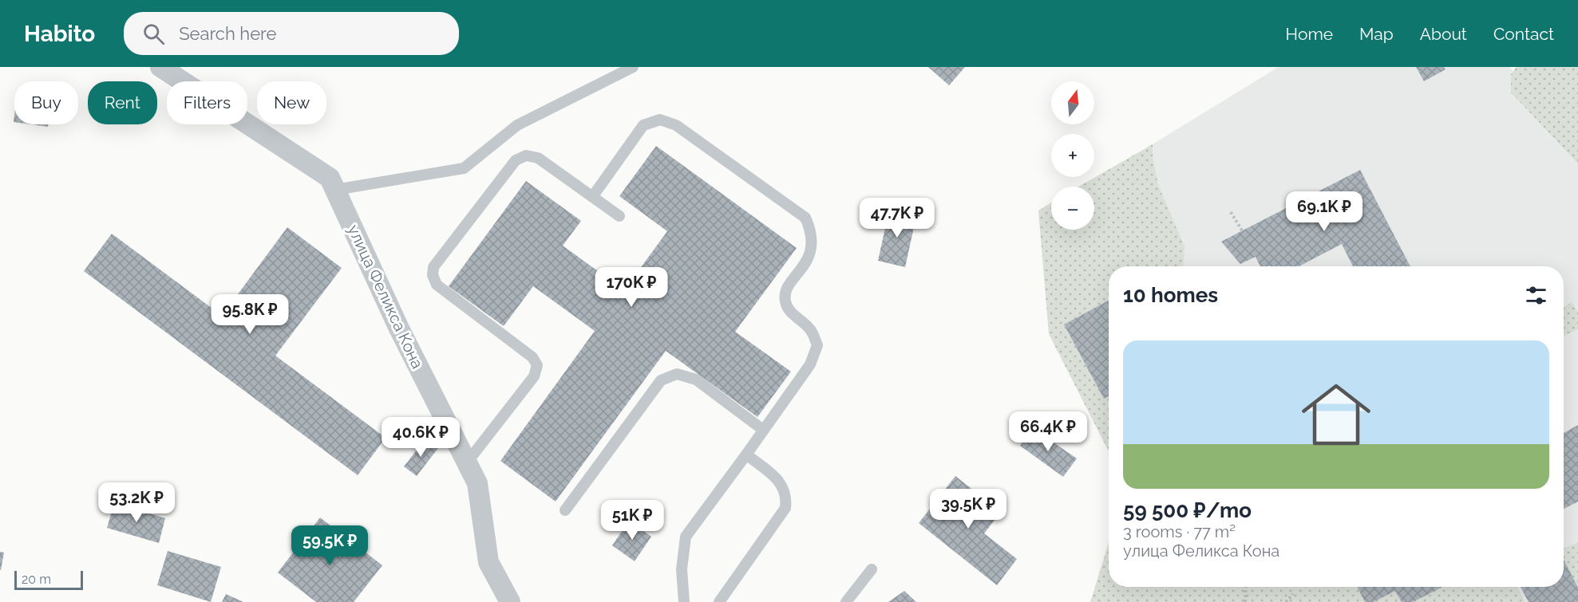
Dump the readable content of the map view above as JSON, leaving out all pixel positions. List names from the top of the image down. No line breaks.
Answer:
{"streets":{"street":["улица Феликса Кона"]},"scale_bar":"20 m","north":"top","page":{"header":"Habito","search":"Search here","nav":["Home","Map","About","Contact"],"map_buttons":["+","−"],"chip":["Buy","Rent","Filters","New"],"price":["69.1K ₽","47.7K ₽","170K ₽","95.8K ₽","66.4K ₽","40.6K ₽","53.2K ₽","39.5K ₽","51K ₽","59.5K ₽"],"heading":"10 homes","list":[{"name":"59 500 ₽/mo","note":"3 rooms · 77 m² · улица Феликса Кона"}],"scale":"20 m"}}
